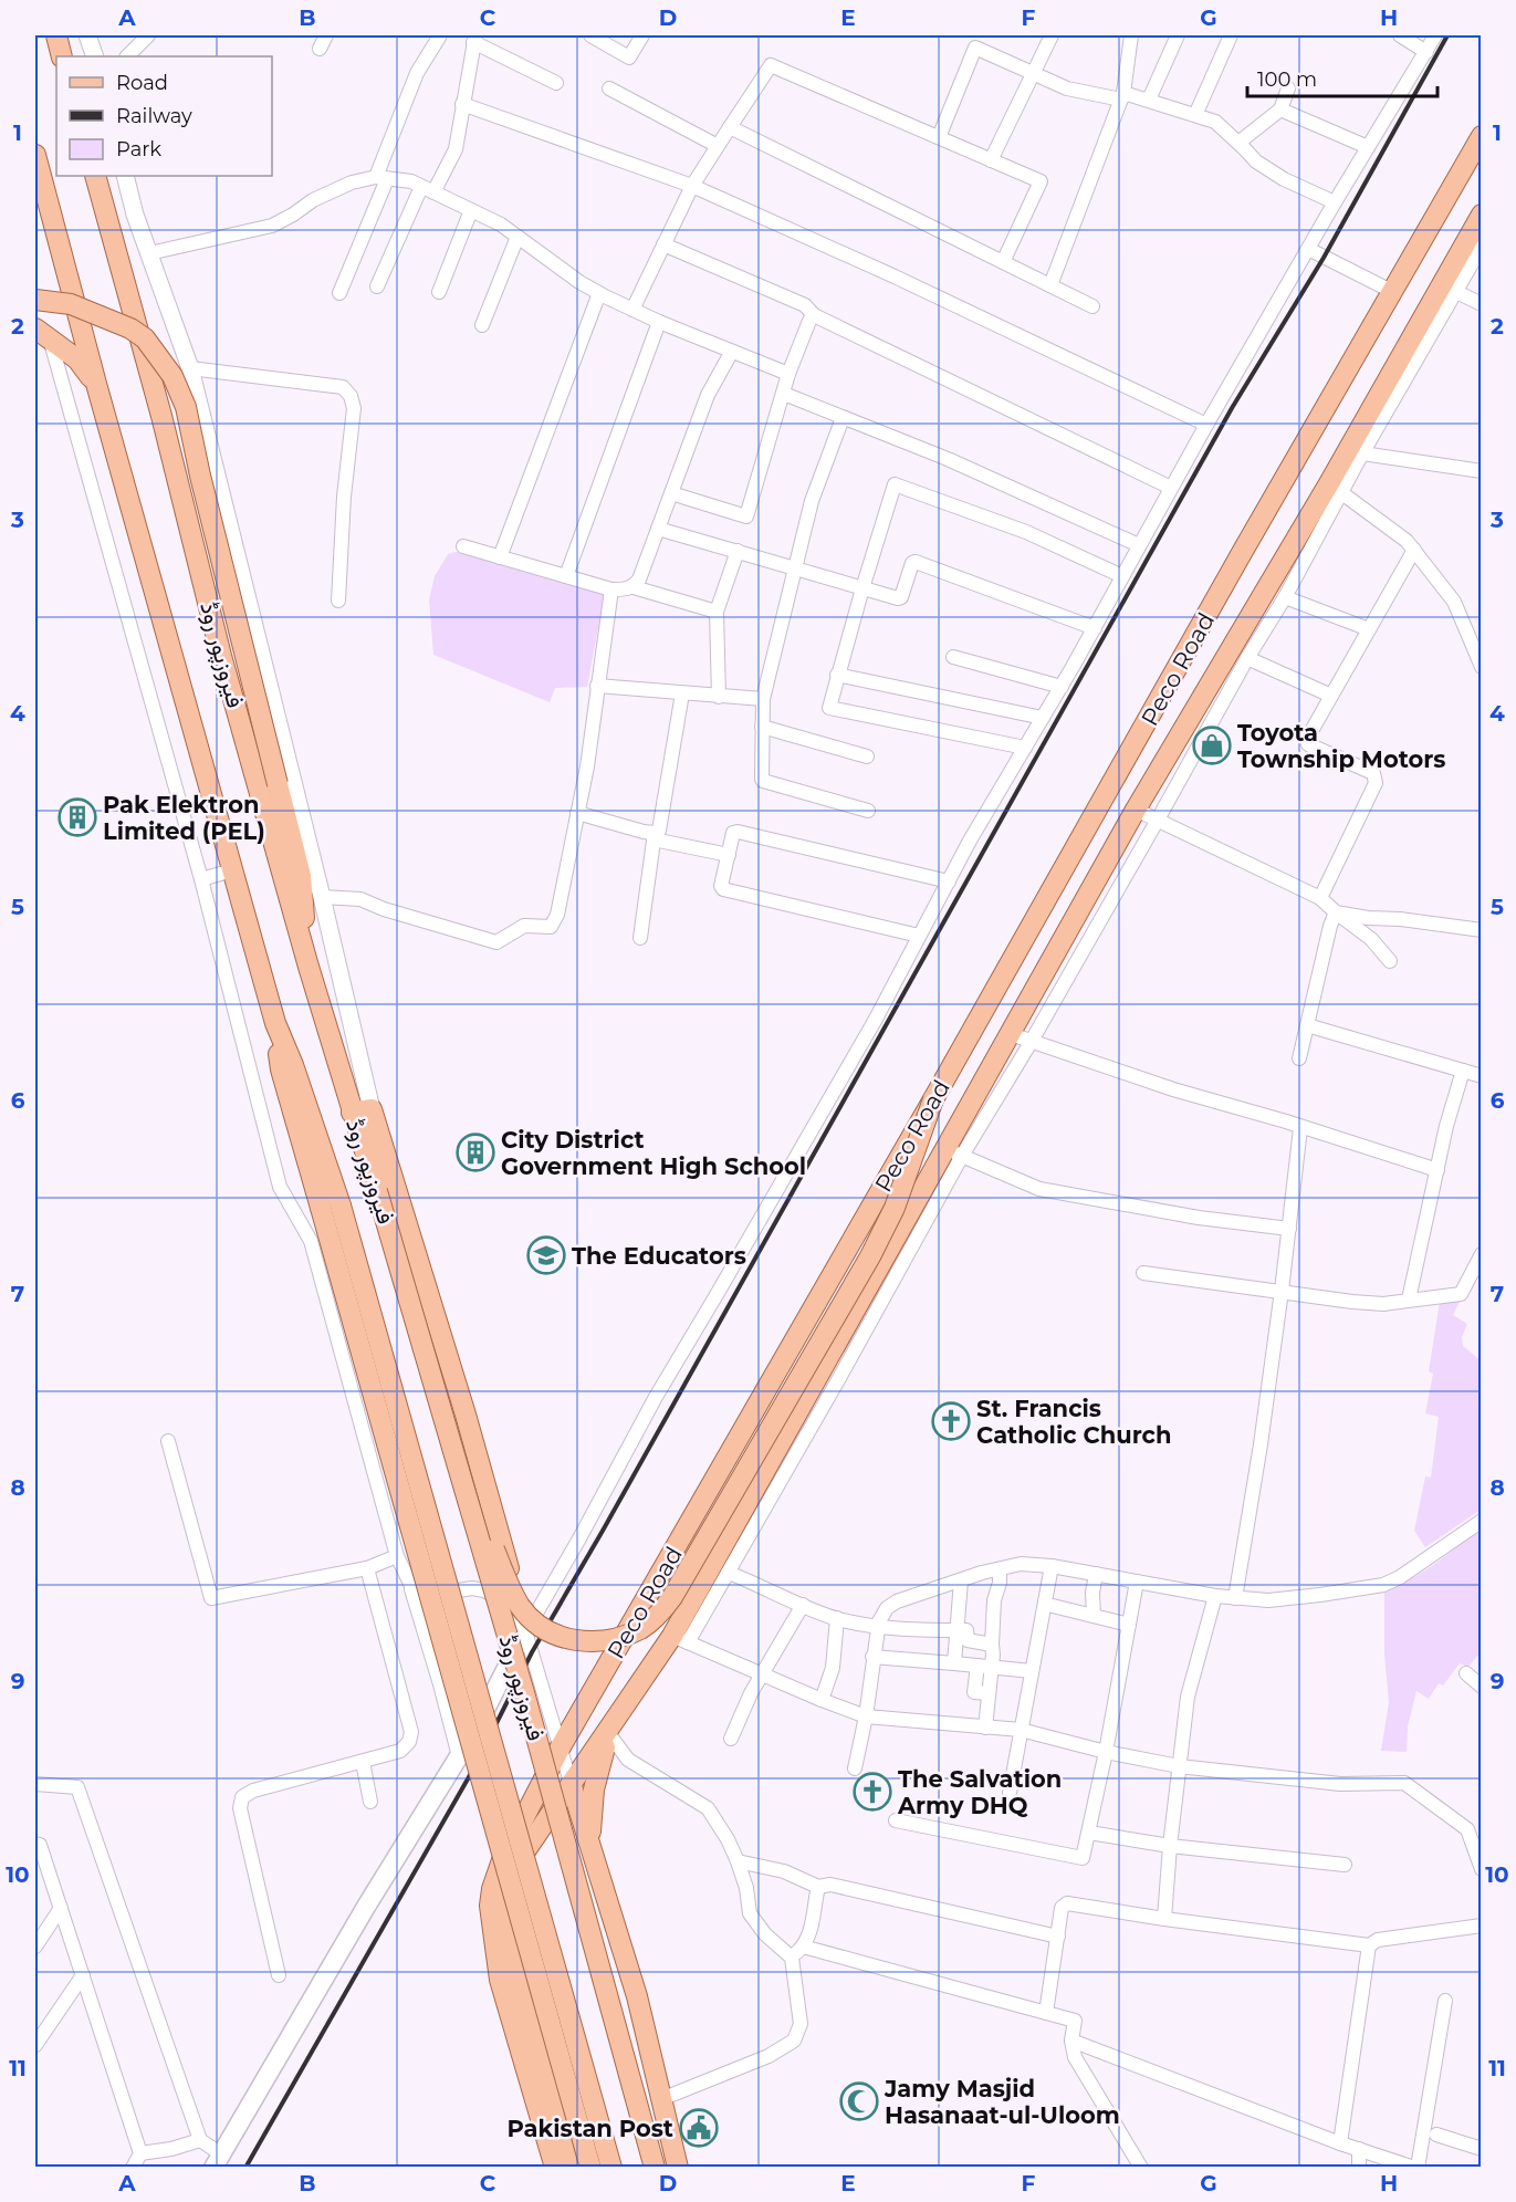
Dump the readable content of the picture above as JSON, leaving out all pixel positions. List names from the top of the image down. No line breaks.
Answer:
{"streets":{"main road":["فیروزپور روڈ","Peco Road"]},"places":{"shop":["Toyota Township Motors"],"building":["Pak Elektron Limited (PEL)","City District Government High School"],"school or university":["The Educators"],"church":["St. Francis Catholic Church","The Salvation Army DHQ"],"mosque":["Jamy Masjid Hasanaat-ul-Uloom"],"public building":["Pakistan Post"]},"legend":["Road","Railway","Park"],"scale_bar":"100 m","grid":{"columns":["A","B","C","D","E","F","G","H"],"rows":["1","2","3","4","5","6","7","8","9","10","11"]}}
